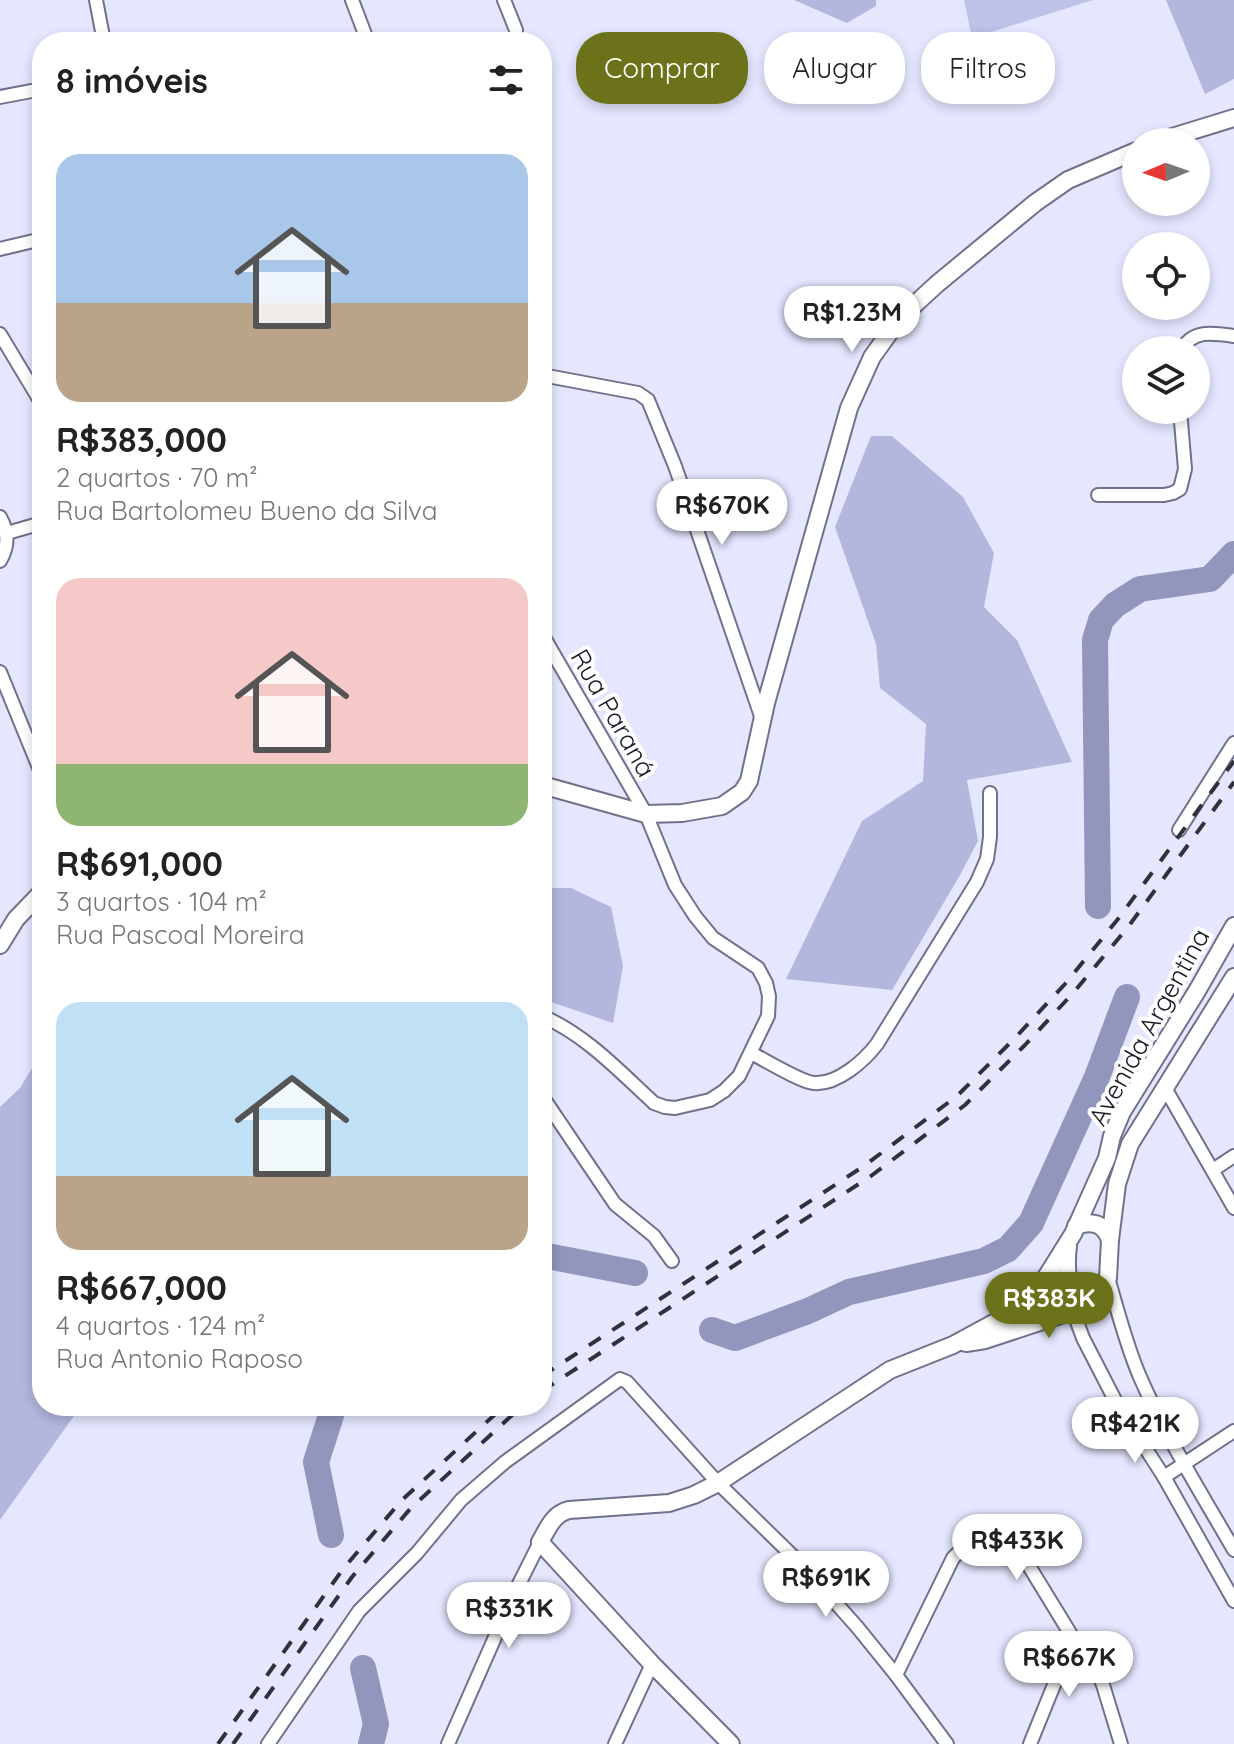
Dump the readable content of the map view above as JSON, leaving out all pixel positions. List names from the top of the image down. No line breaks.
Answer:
{"streets":{"street":["Rua Paraná","Avenida Argentina"]},"north":"left","page":{"chip":["Comprar","Alugar","Filtros"],"heading":"8 imóveis","list":[{"name":"R$383,000","note":"2 quartos · 70 m² · Rua Bartolomeu Bueno da Silva"},{"name":"R$691,000","note":"3 quartos · 104 m² · Rua Pascoal Moreira"},{"name":"R$667,000","note":"4 quartos · 124 m² · Rua Antonio Raposo"}],"price":["R$1.23M","R$670K","R$383K","R$421K","R$433K","R$691K","R$331K","R$667K"]}}
